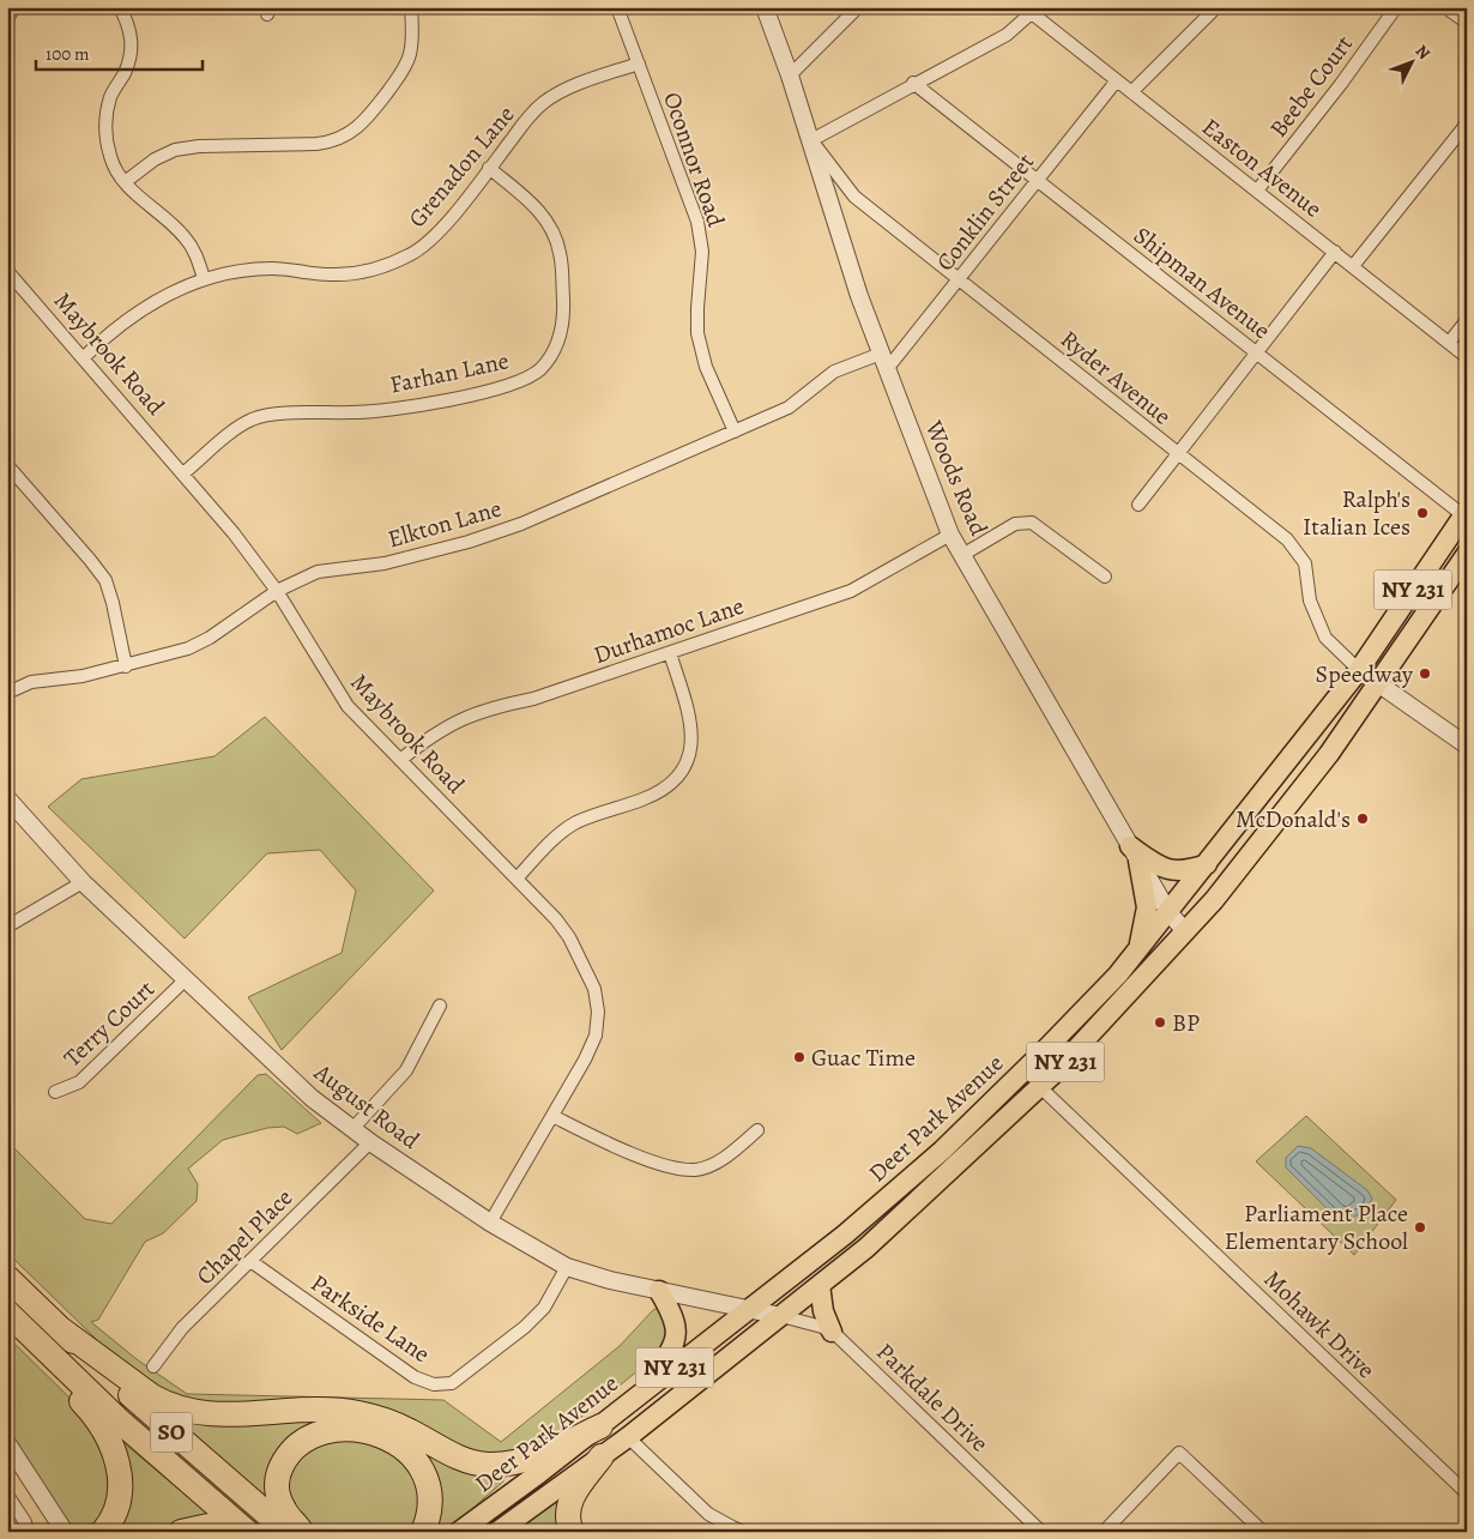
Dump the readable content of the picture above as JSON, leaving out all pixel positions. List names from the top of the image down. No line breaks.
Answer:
{"streets":{"highway":["SO"],"main road":["NY 231","Deer Park Avenue"],"street":["Beebe Court","Oconnor Road","Grenadon Lane","Easton Avenue","Conklin Street","Shipman Avenue","Maybrook Road","Farhan Lane","Ryder Avenue","Woods Road","Elkton Lane","Durhamoc Lane","Terry Court","August Road","Chapel Place","Parkside Lane","Mohawk Drive","Parkdale Drive"]},"crossings":[["Beebe Court","Easton Avenue"],["Oconnor Road","Grenadon Lane"],["Oconnor Road","Elkton Lane"],["Grenadon Lane","Maybrook Road"],["Grenadon Lane","Farhan Lane"],["Easton Avenue","Conklin Street"],["Conklin Street","Shipman Avenue"],["Conklin Street","Ryder Avenue"],["Conklin Street","Woods Road"],["Shipman Avenue","Deer Park Avenue"],["Maybrook Road","Farhan Lane"],["Maybrook Road","Elkton Lane"],["Maybrook Road","Durhamoc Lane"],["Maybrook Road","August Road"],["Ryder Avenue","Woods Road"],["Ryder Avenue","Deer Park Avenue"],["Woods Road","Elkton Lane"],["Woods Road","Durhamoc Lane"],["Woods Road","Deer Park Avenue"],["Terry Court","August Road"],["August Road","Deer Park Avenue"],["August Road","Chapel Place"],["August Road","Parkside Lane"],["August Road","Parkdale Drive"],["Deer Park Avenue","Mohawk Drive"],["Deer Park Avenue","Parkdale Drive"],["Chapel Place","Parkside Lane"]],"places":["Ralph's Italian Ices","Speedway","McDonald's","BP","Guac Time","Parliament Place Elementary School"],"scale_bar":"100 m","north":"top right"}
